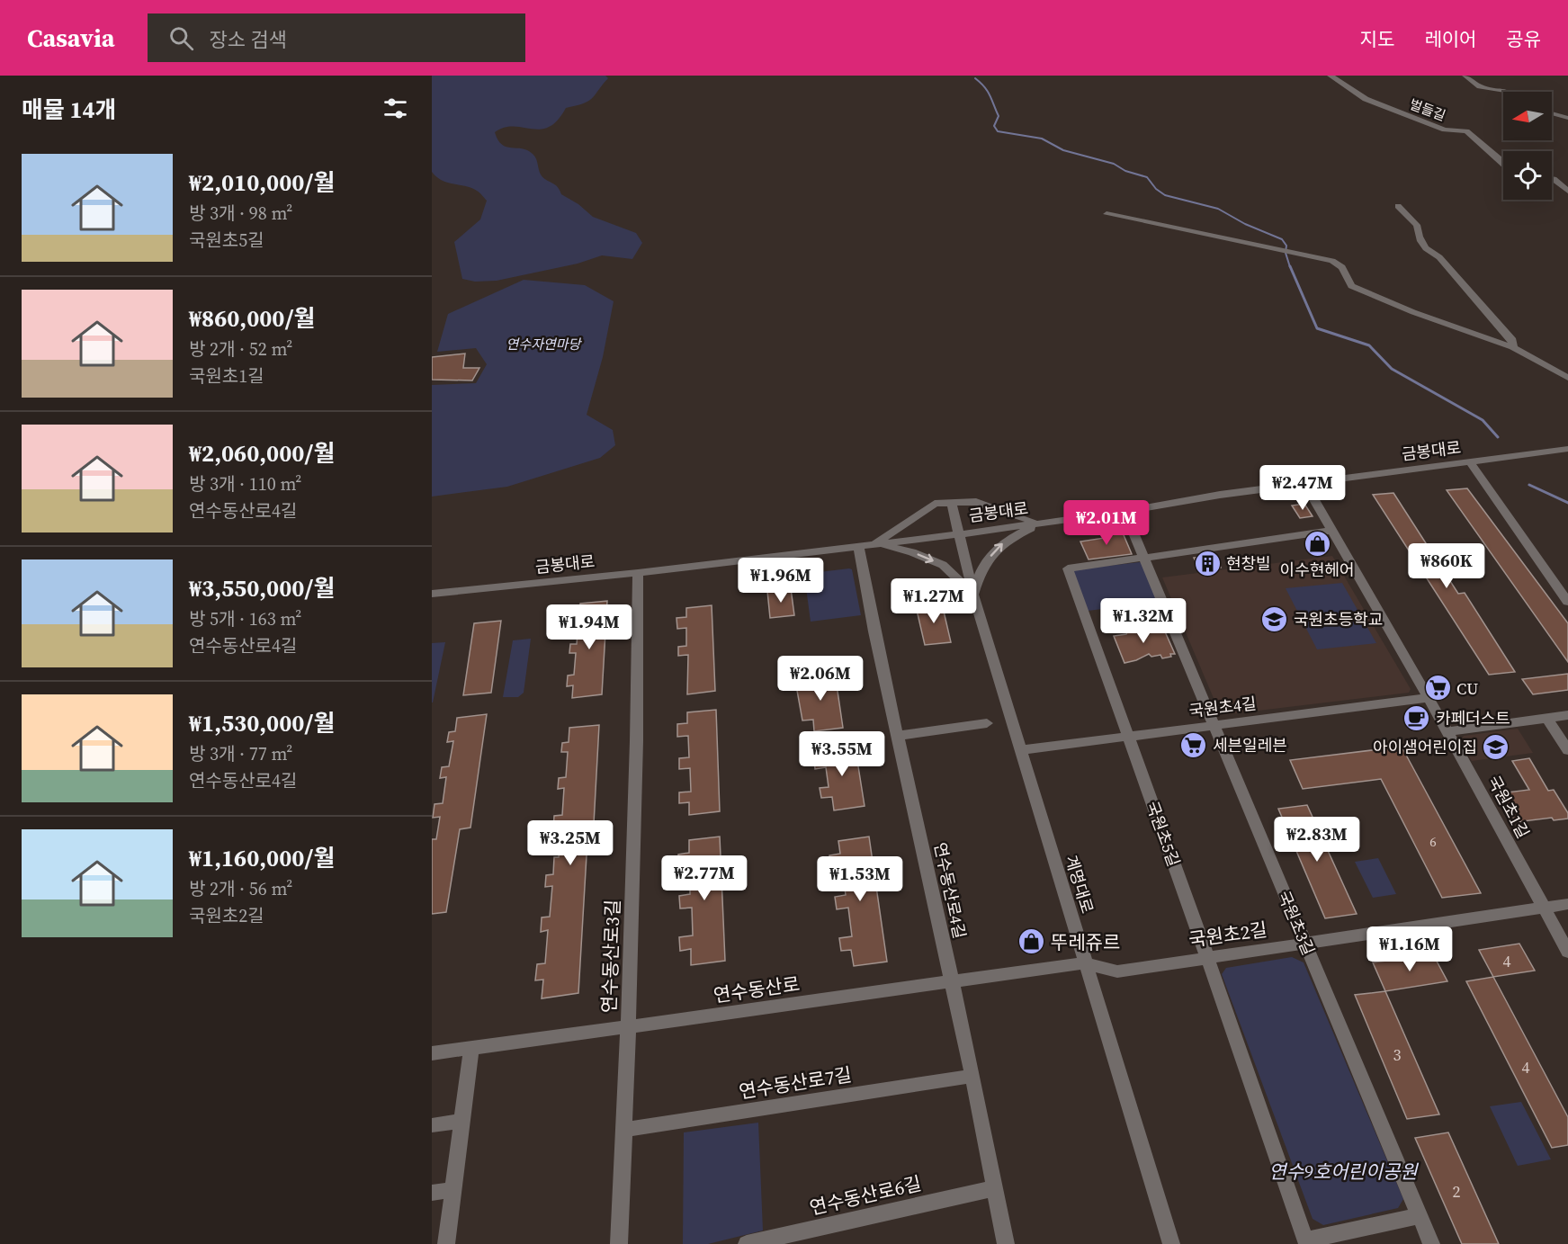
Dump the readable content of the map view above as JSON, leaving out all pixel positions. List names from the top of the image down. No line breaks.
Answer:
{"streets":{"street":["벌들길","금봉대로","국원초4길","국원초1길","국원초5길","계명대로","연수동산로4길","국원초3길","국원초2길","연수동산로3길","연수동산로","연수동산로7길","연수동산로6길"]},"crossings":[["금봉대로","국원초1길"],["금봉대로","계명대로"],["금봉대로","연수동산로4길"],["금봉대로","국원초3길"],["금봉대로","연수동산로3길"],["국원초4길","국원초1길"],["국원초4길","국원초5길"],["국원초4길","계명대로"],["국원초4길","국원초3길"],["국원초1길","국원초5길"],["국원초1길","국원초2길"],["국원초5길","국원초3길"],["국원초5길","국원초2길"],["계명대로","국원초2길"],["계명대로","연수동산로"],["연수동산로4길","연수동산로"],["연수동산로4길","연수동산로7길"],["연수동산로4길","연수동산로6길"],["국원초3길","국원초2길"],["국원초2길","연수동산로"],["연수동산로3길","연수동산로"],["연수동산로3길","연수동산로7길"]],"parks":["연수자연마당","연수9호어린이공원"],"places":{"shop":["이수현헤어","뚜레쥬르"],"building":["현창빌"],"school or university":["국원초등학교","아이샘어린이집"],"supermarket":["CU","세븐일레븐"],"cafe":["카페더스트"]},"house_numbers":["6","4","3","4","2"],"north":"left","page":{"header":"Casavia","search":"장소 검색","nav":["지도","레이어","공유"],"heading":"매물 14개","list":[{"name":"₩2,010,000/월","note":"방 3개 · 98 m² · 국원초5길"},{"name":"₩860,000/월","note":"방 2개 · 52 m² · 국원초1길"},{"name":"₩2,060,000/월","note":"방 3개 · 110 m² · 연수동산로4길"},{"name":"₩3,550,000/월","note":"방 5개 · 163 m² · 연수동산로4길"},{"name":"₩1,530,000/월","note":"방 3개 · 77 m² · 연수동산로4길"},{"name":"₩1,160,000/월","note":"방 2개 · 56 m² · 국원초2길"}],"price":["₩2.47M","₩2.01M","₩860K","₩1.96M","₩1.27M","₩1.32M","₩1.94M","₩2.06M","₩3.55M","₩2.83M","₩3.25M","₩2.77M","₩1.53M","₩1.16M"]}}
